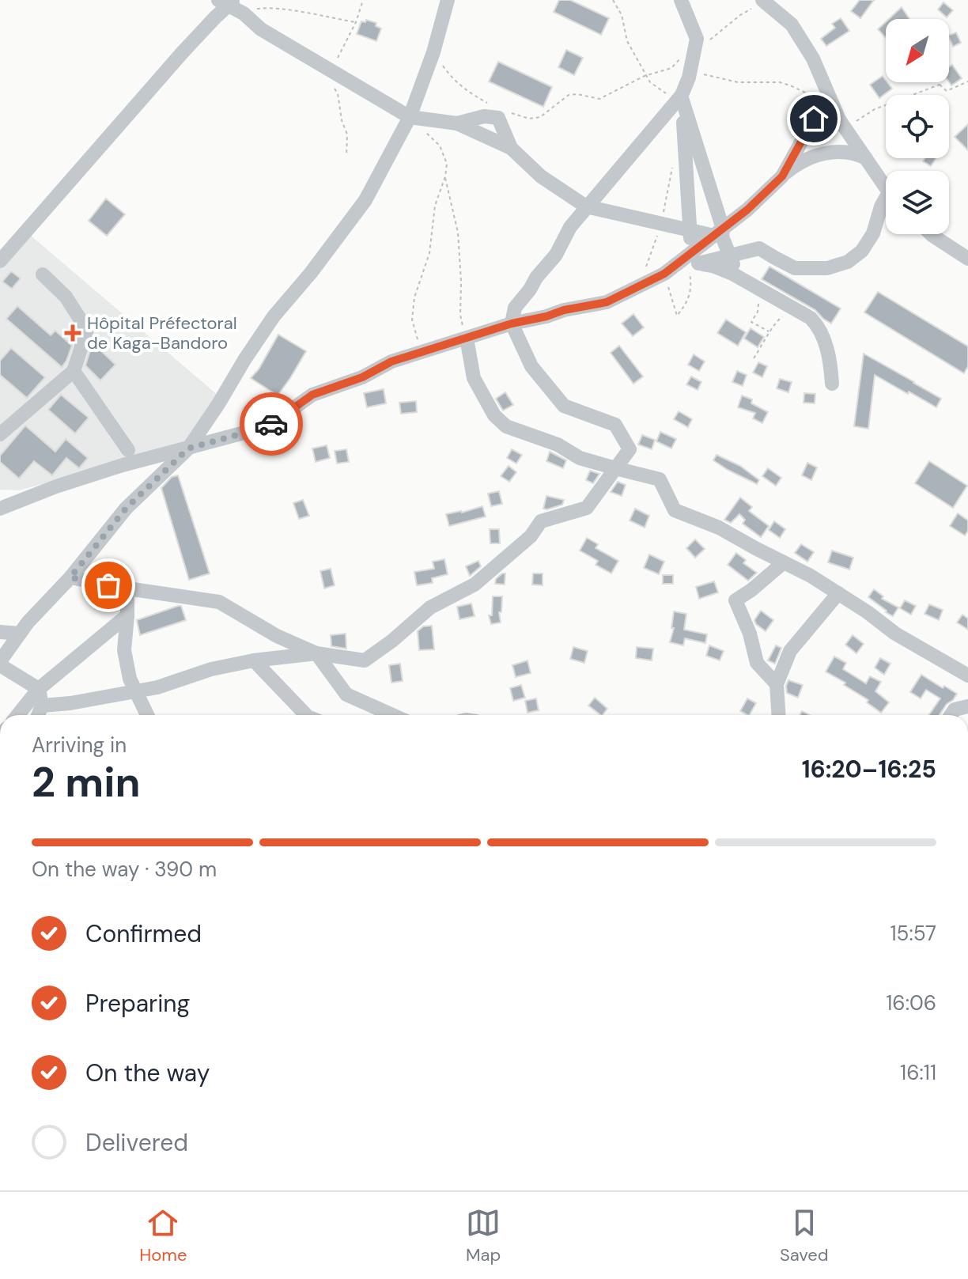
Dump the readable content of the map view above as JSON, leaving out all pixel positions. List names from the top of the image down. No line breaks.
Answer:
{"places":{"health":["Hôpital Préfectoral de Kaga-Bandoro"]},"north":"bottom left","page":{"heading":["2 min","Arriving in","16:20–16:25"],"bar":"On the way · 390 m","list":[["Confirmed","15:57"],["Preparing","16:06"],["On the way","16:11"],"Delivered"],"tabs":["Home","Map","Saved"]}}
